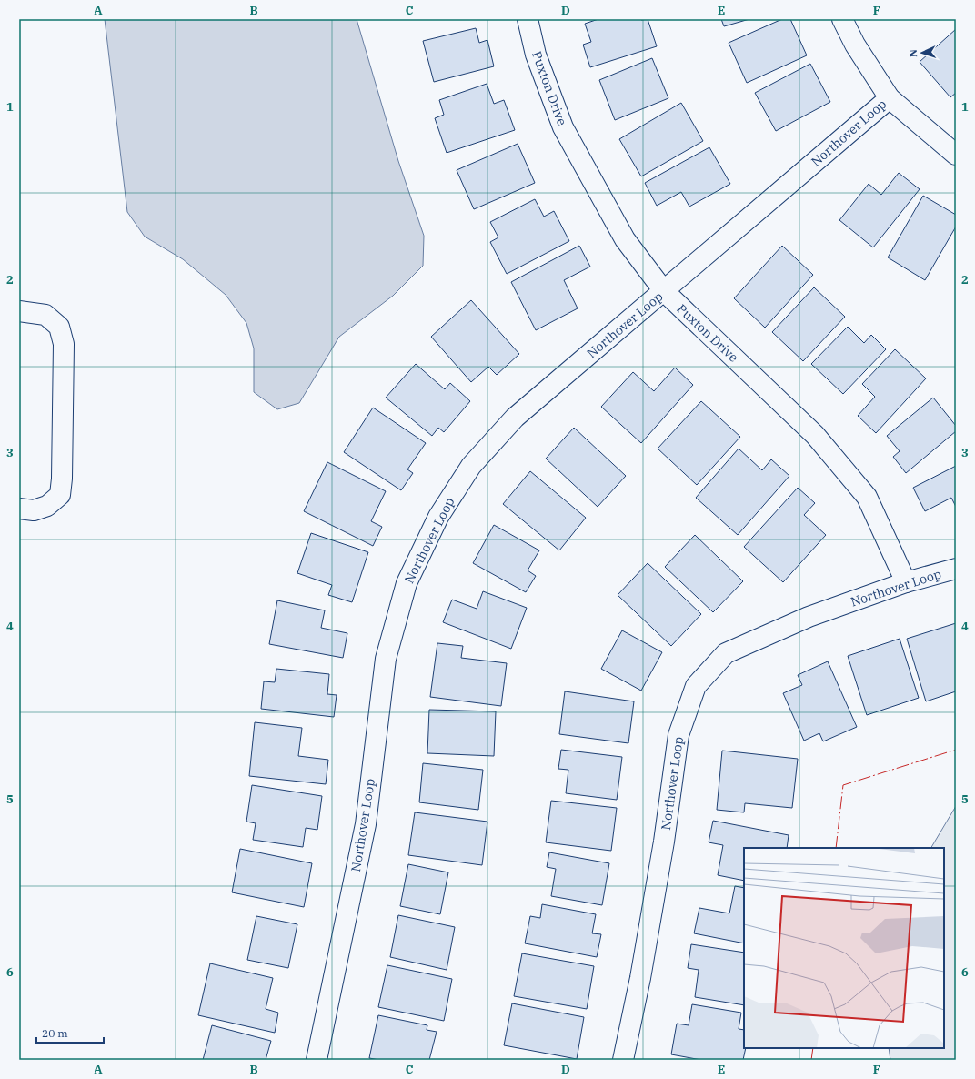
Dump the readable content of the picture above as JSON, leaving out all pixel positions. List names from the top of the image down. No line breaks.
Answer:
{"streets":{"street":["Puxton Drive","Northover Loop"]},"crossings":[["Puxton Drive","Northover Loop"]],"scale_bar":"20 m","north":"left","grid":{"columns":["A","B","C","D","E","F"],"rows":["1","2","3","4","5","6"]}}
